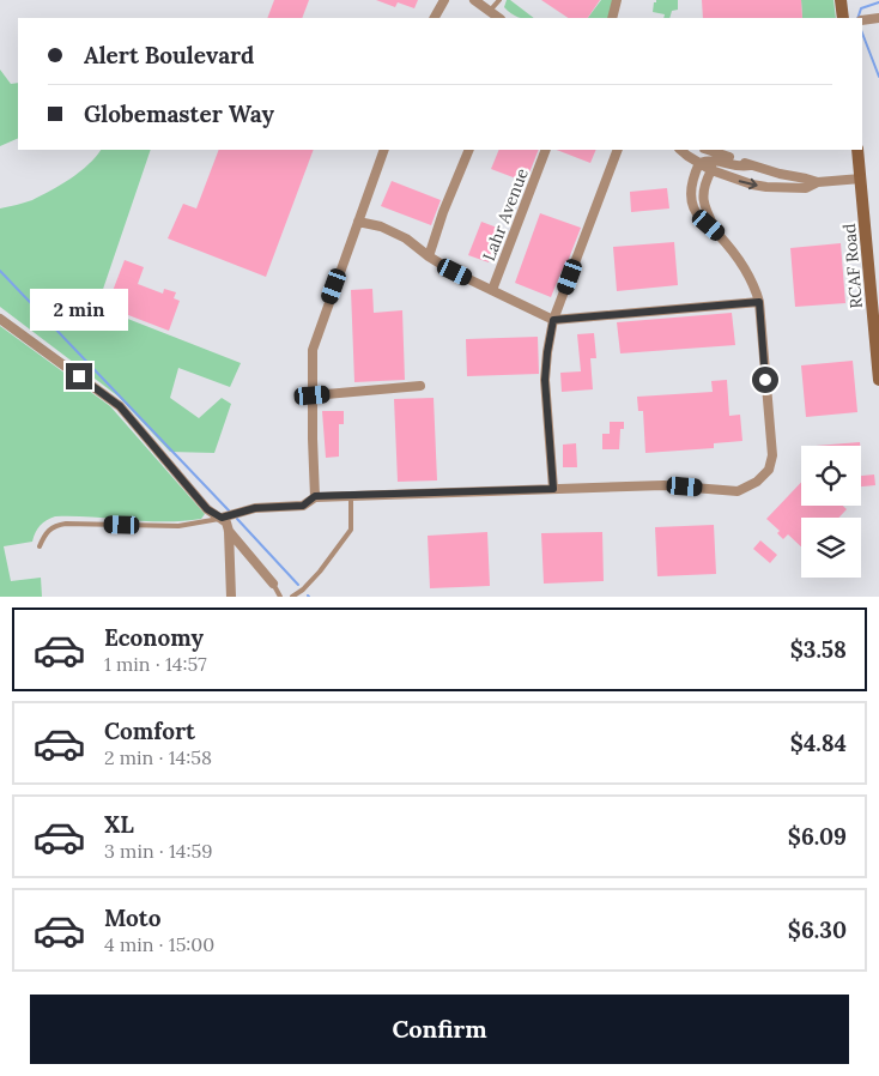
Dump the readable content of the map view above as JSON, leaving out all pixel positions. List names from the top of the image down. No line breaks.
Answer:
{"streets":{"main road":["RCAF Road"],"street":["Lahr Avenue"]},"page":{"banner":["Alert Boulevard","Globemaster Way"],"bubble":"2 min","list":[{"name":"Economy","note":"1 min · 14:57","value":"$3.58"},{"name":"Comfort","note":"2 min · 14:58","value":"$4.84"},{"name":"XL","note":"3 min · 14:59","value":"$6.09"},{"name":"Moto","note":"4 min · 15:00","value":"$6.30"}],"buttons":"Confirm"}}
